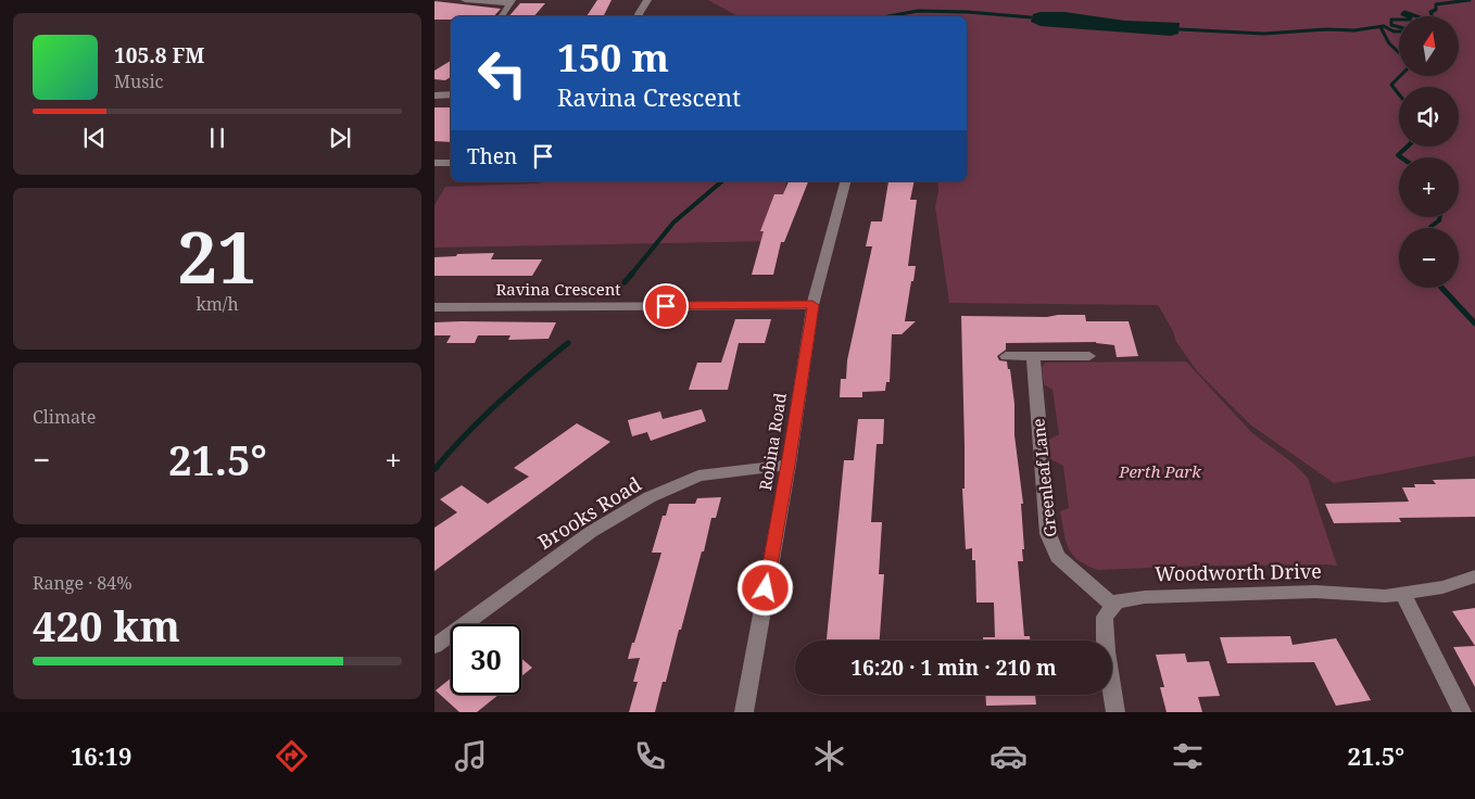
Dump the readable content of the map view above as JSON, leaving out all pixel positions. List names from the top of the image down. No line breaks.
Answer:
{"streets":{"street":["Ravina Crescent","Robina Road","Greenleaf Lane","Brooks Road","Woodworth Drive"]},"crossings":[["Ravina Crescent","Robina Road"],["Robina Road","Brooks Road"],["Greenleaf Lane","Woodworth Drive"]],"parks":["Perth Park"],"north":"top","page":{"map_buttons":["+","−"],"turn":["150 m","Ravina Crescent"],"song":["105.8 FM","Music"],"then":"Then","tile":[["21","km/h"],"Climate",["Range · 84%","420 km"]],"heat":["−","21.5°","+"],"limit":"30","trip":"16:20 · 1 min · 210 m","tabs":["16:19","21.5°"]}}
